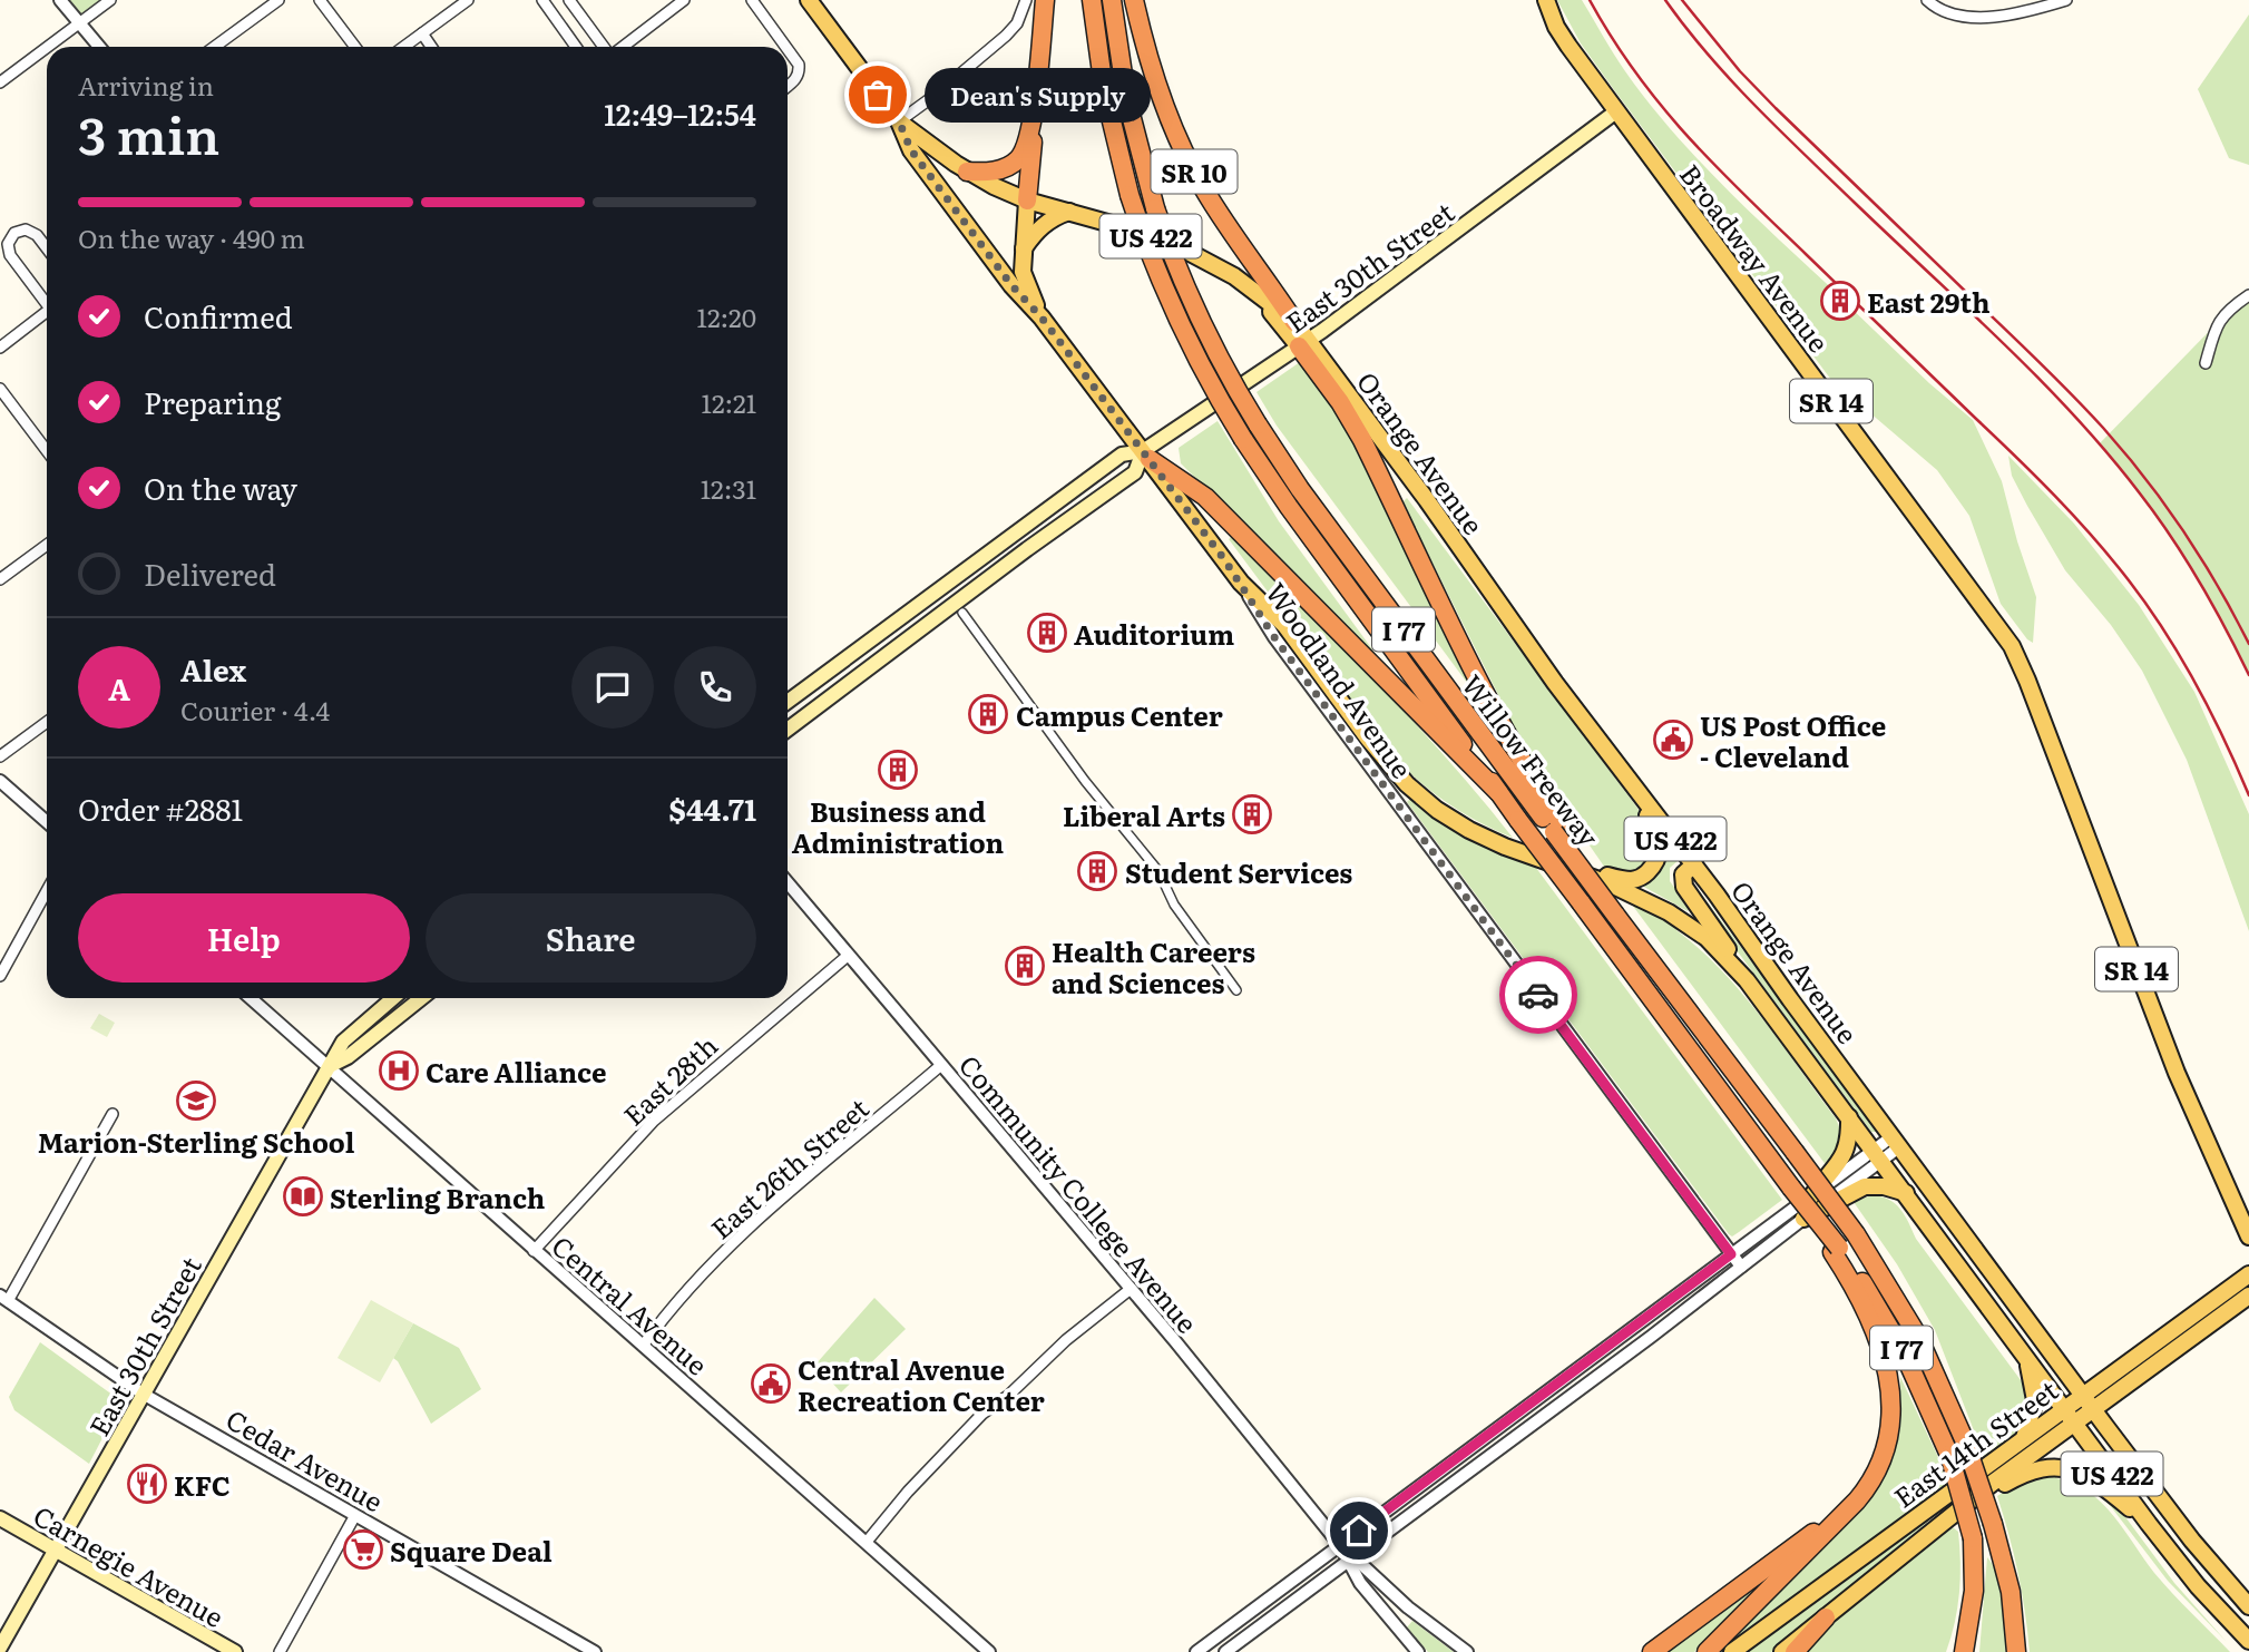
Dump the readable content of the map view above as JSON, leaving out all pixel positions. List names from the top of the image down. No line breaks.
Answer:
{"streets":{"highway":["SR 10","I 77","Willow Freeway"],"main road":["US 422","Broadway Avenue","East 30th Street","SR 14","Orange Avenue","Woodland Avenue","East 14th Street","Carnegie Avenue"],"street":["East 28th","East 26th Street","Community College Avenue","Central Avenue","Cedar Avenue"]},"crossings":[["SR 10","Woodland Avenue"],["Broadway Avenue","East 30th Street"],["East 30th Street","Orange Avenue"],["East 30th Street","Woodland Avenue"],["East 30th Street","Central Avenue"],["East 30th Street","Cedar Avenue"],["East 30th Street","Carnegie Avenue"],["Orange Avenue","Woodland Avenue"],["Orange Avenue","East 14th Street"],["I 77","Willow Freeway"],["East 28th","Community College Avenue"],["East 28th","Central Avenue"],["East 26th Street","Community College Avenue"],["East 26th Street","Central Avenue"]],"places":{"other":["Dean's Supply"],"building":["East 29th","Auditorium","Campus Center","Business and Administration","Liberal Arts","Student Services","Health Careers and Sciences"],"public building":["US Post Office - Cleveland","Central Avenue Recreation Center"],"hospital":["Care Alliance"],"school or university":["Marion-Sterling School"],"library":["Sterling Branch"],"restaurant":["KFC"],"supermarket":["Square Deal"]},"page":{"heading":["3 min","Arriving in","12:49–12:54"],"panel":["Alex","Courier · 4.4","Order #2881","$44.71"],"bubble":"Dean's Supply","bar":"On the way · 490 m","list":[["Confirmed","12:20"],["Preparing","12:21"],["On the way","12:31"],"Delivered"],"round":"A","buttons":["Help","Share"]}}
